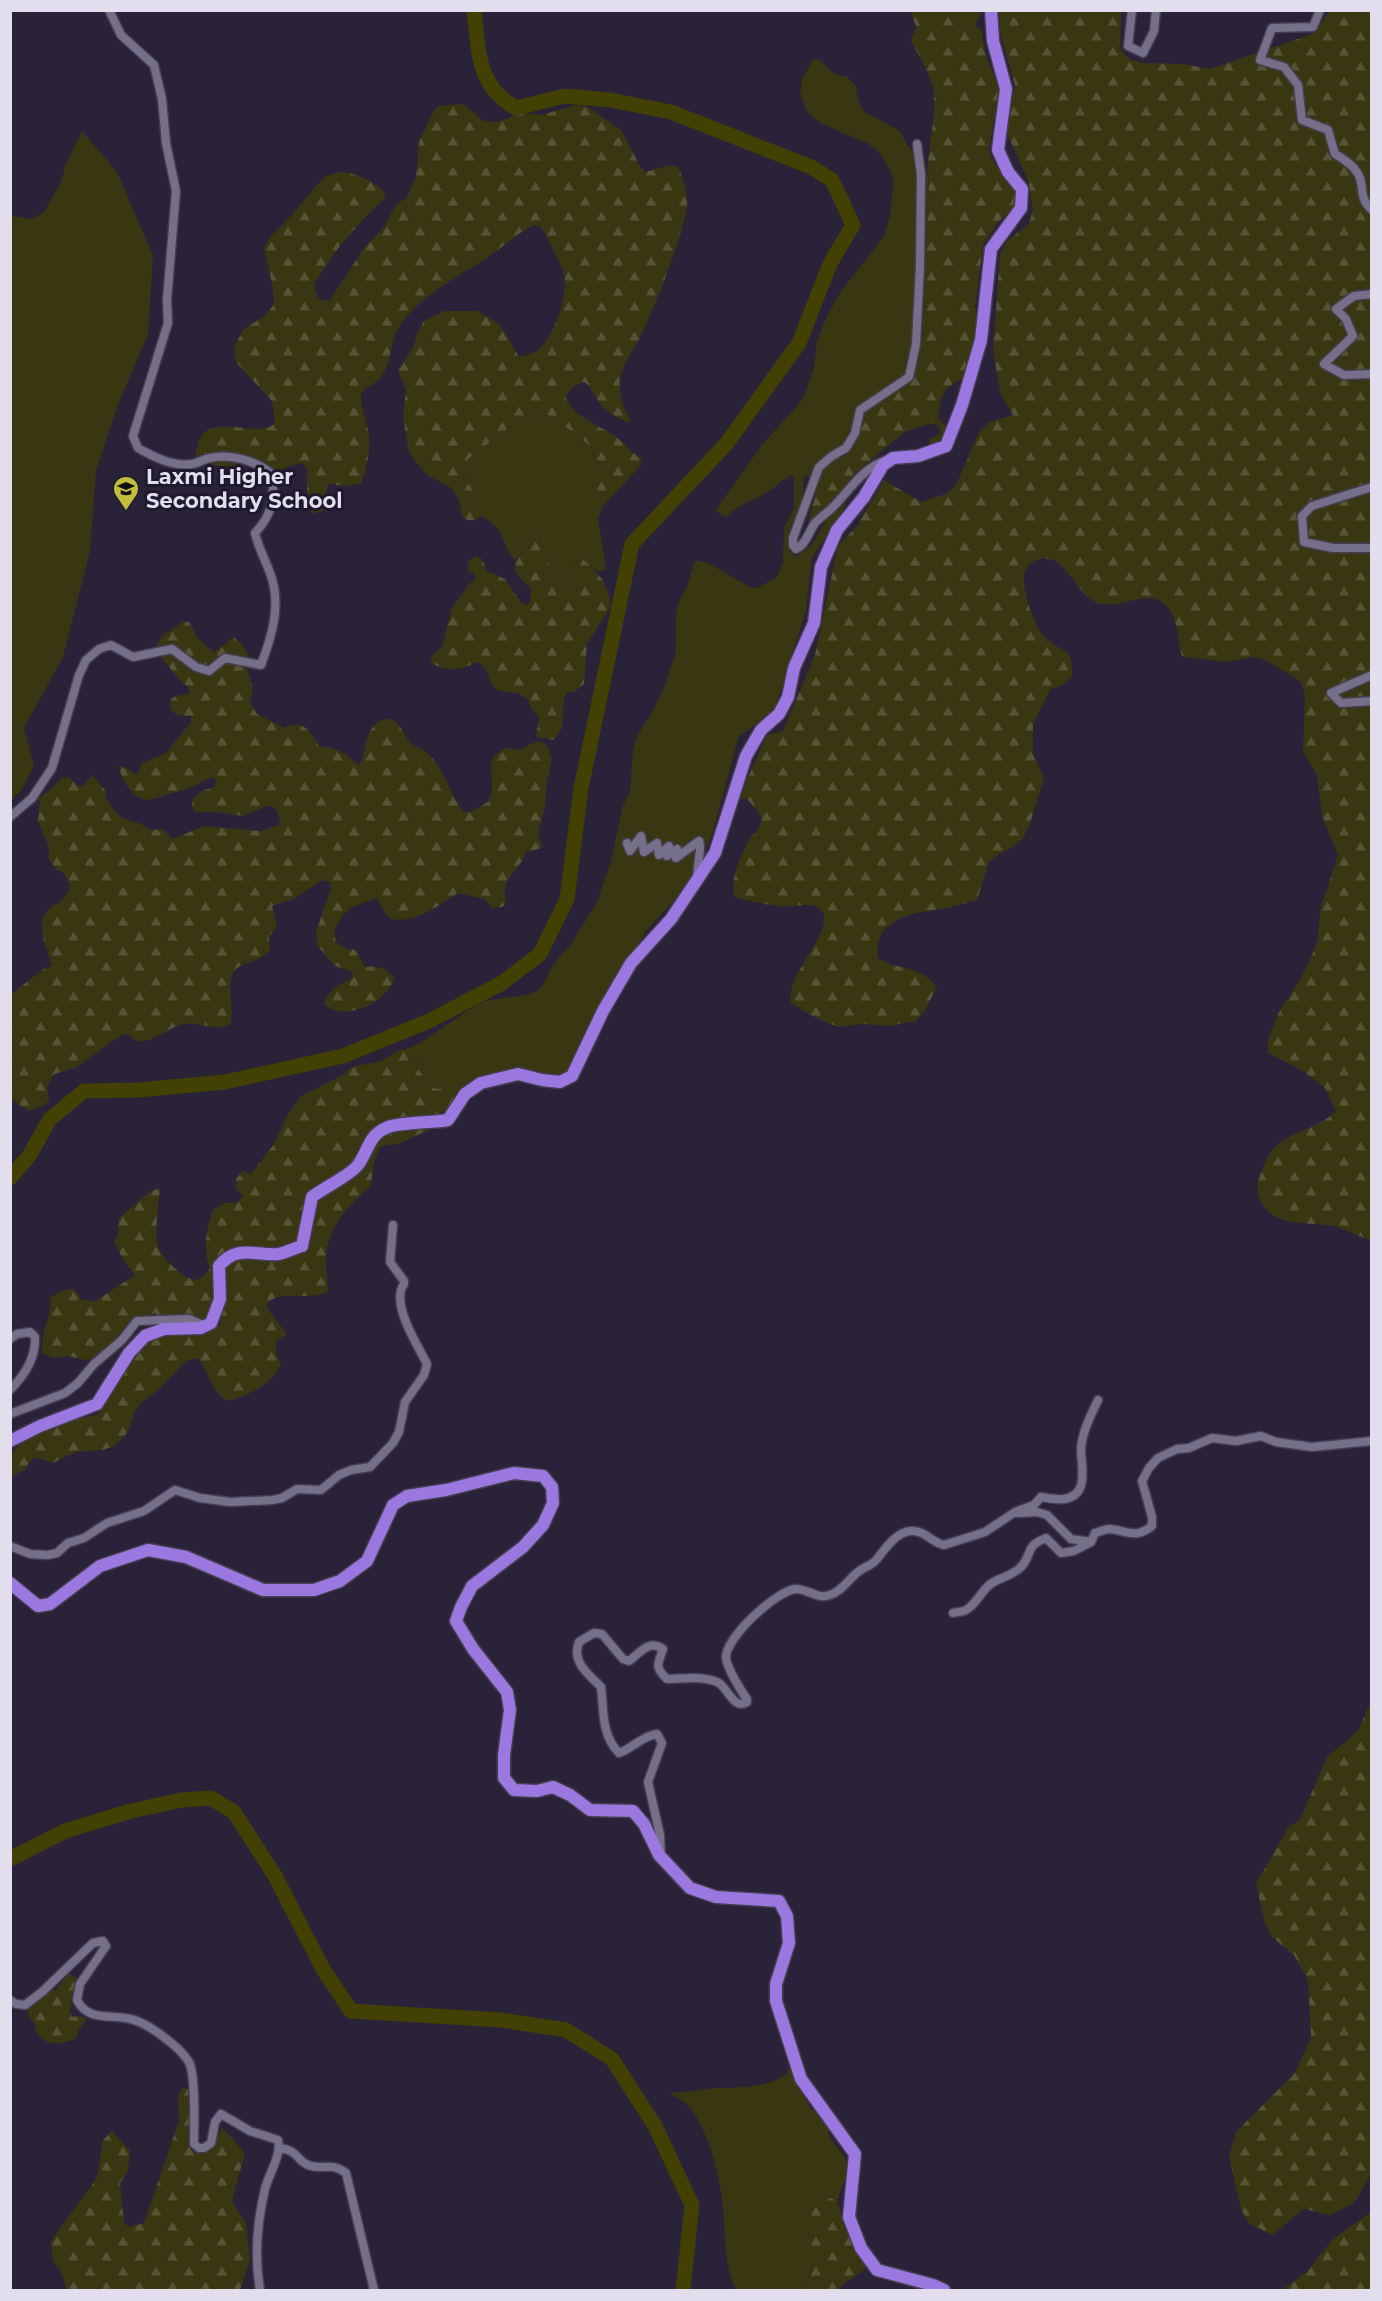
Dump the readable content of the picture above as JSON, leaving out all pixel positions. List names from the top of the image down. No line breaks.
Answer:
{"places":{"school or university":["Laxmi Higher Secondary School"]}}
